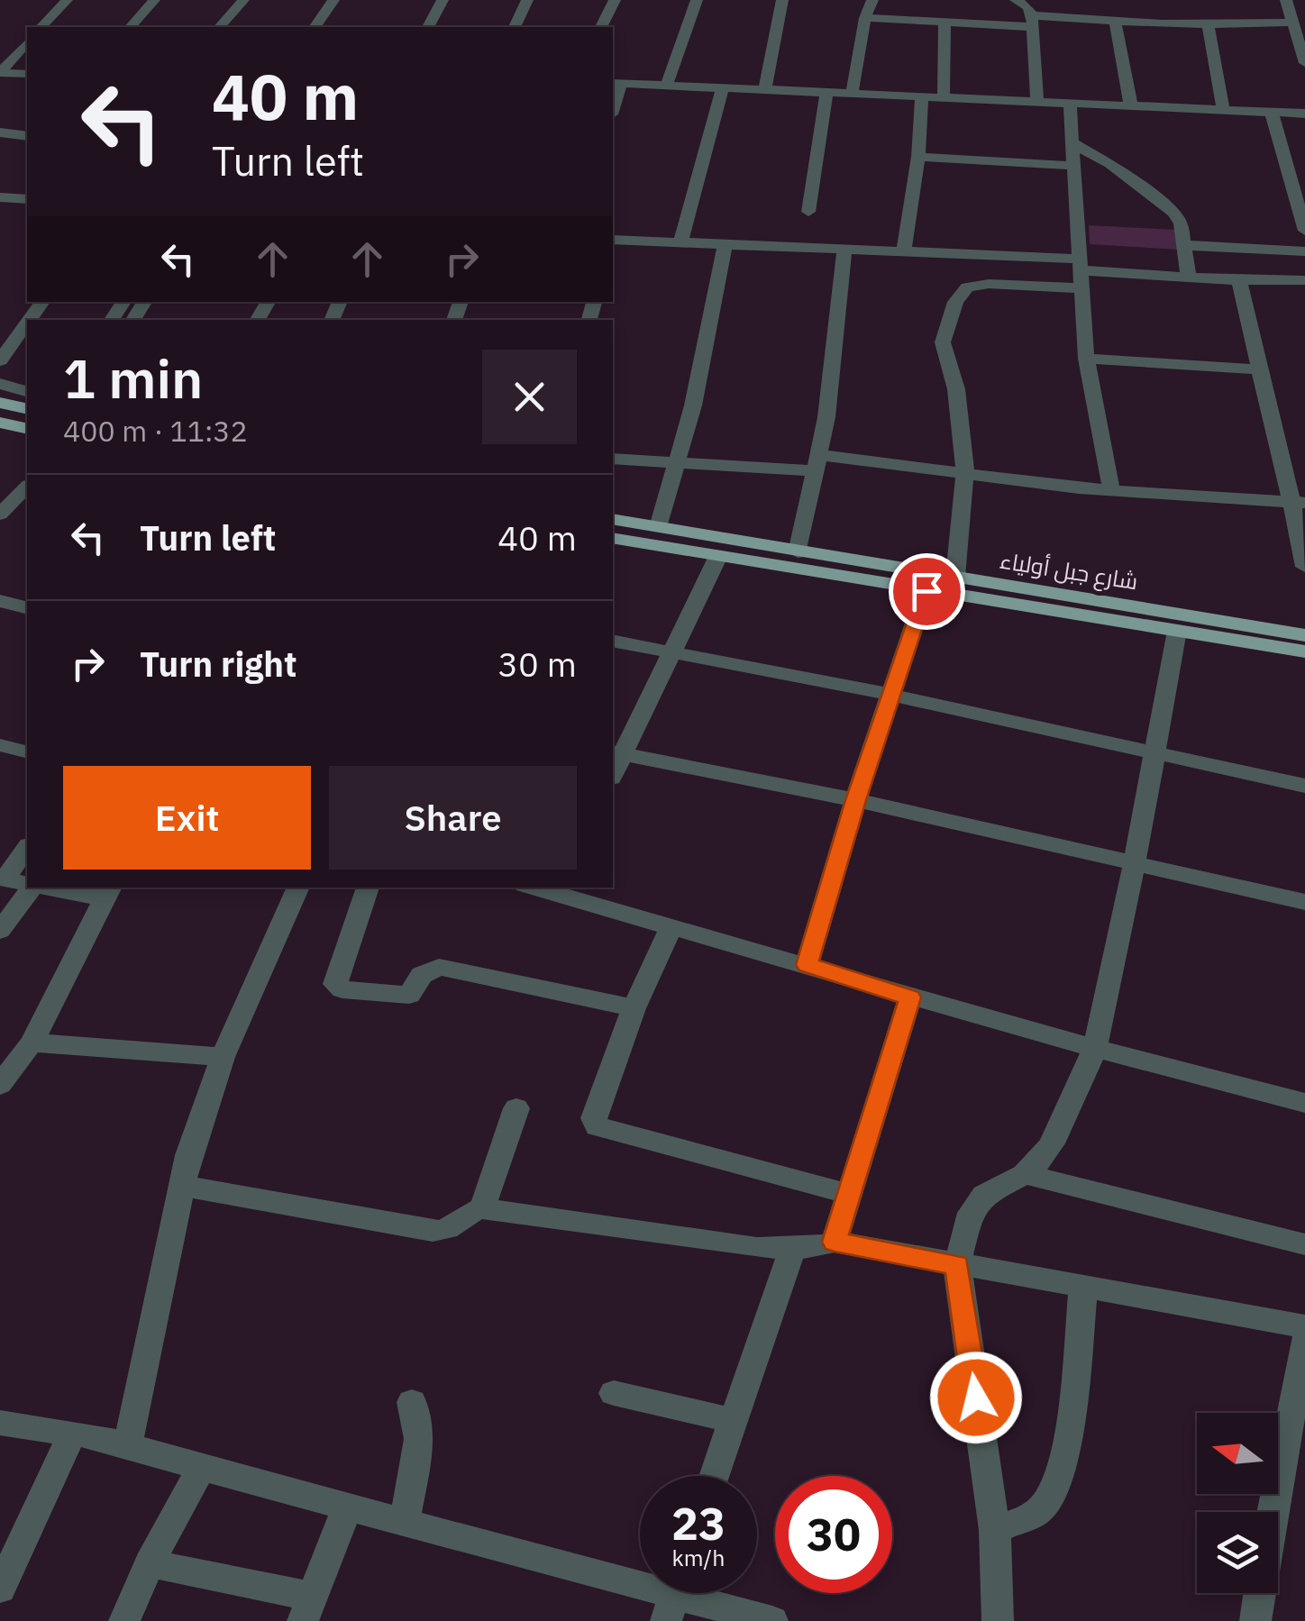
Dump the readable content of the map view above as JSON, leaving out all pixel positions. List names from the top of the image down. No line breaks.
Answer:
{"streets":{"main road":["شارع جبل أولياء"]},"north":"left","page":{"turn":["40 m","Turn left"],"heading":["1 min","400 m · 11:32"],"list":[{"name":"Turn left","value":"40 m"},{"name":"Turn right","value":"30 m"}],"buttons":["Exit","Share"],"speed":"23 km/h","limit":"30"}}
